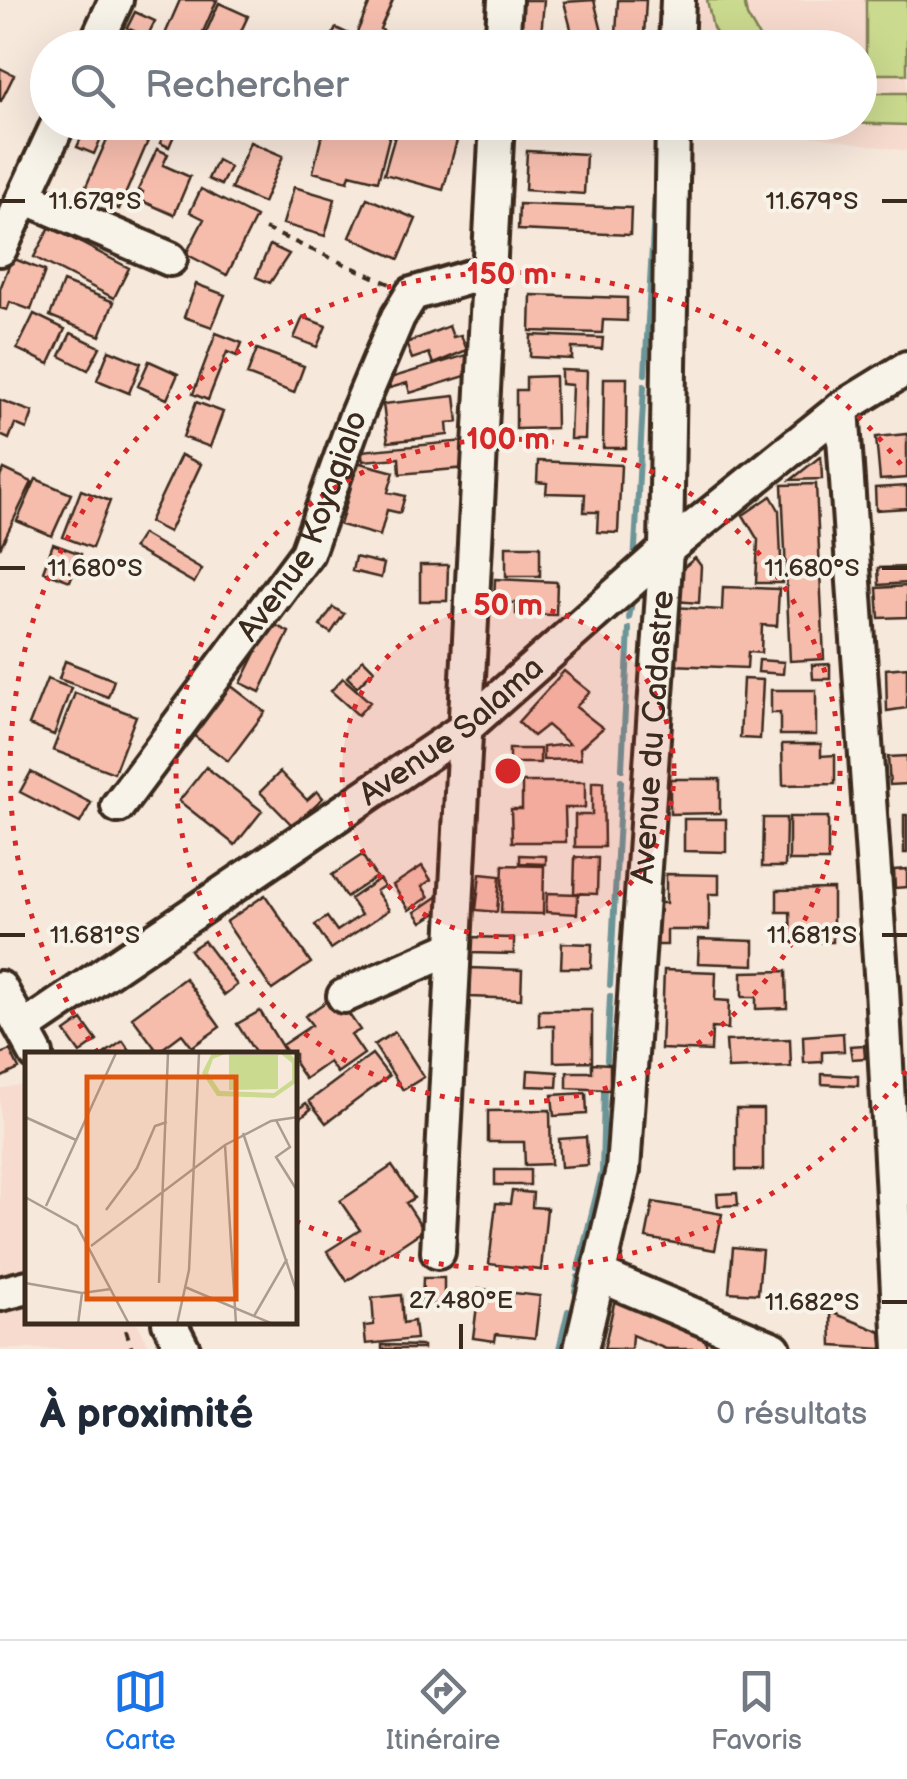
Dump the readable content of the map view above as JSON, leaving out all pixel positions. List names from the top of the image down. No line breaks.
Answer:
{"streets":{"street":["Avenue Koyagialo","Avenue Salama","Avenue du Cadastre"]},"crossings":[["Avenue Salama","Avenue du Cadastre"]],"page":{"search":"Rechercher","heading":["À proximité","0 résultats"],"nav":["Carte","Itinéraire","Favoris"]},"coordinates":["11.679°S","11.680°S","11.681°S","27.480°E","11.682°S"],"rings":["150 m","100 m","50 m"]}
